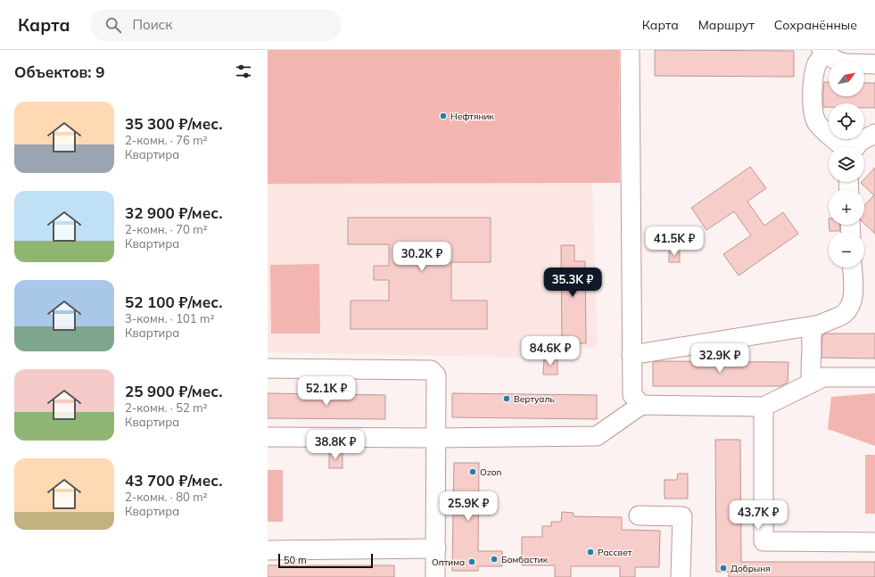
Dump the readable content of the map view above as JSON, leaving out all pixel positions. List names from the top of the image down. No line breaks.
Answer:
{"places":["Нефтяник","Вертуаль","Ozon","Рассвет","Бомбастик","Оптима","Добрыня"],"scale_bar":"50 m","north":"top right","page":{"header":"Карта","search":"Поиск","nav":["Карта","Маршрут","Сохранённые"],"heading":"Объектов: 9","map_buttons":["+","−"],"list":[{"name":"35 300 ₽/мес.","note":"2-комн. · 76 m² · Квартира"},{"name":"32 900 ₽/мес.","note":"2-комн. · 70 m² · Квартира"},{"name":"52 100 ₽/мес.","note":"3-комн. · 101 m² · Квартира"},{"name":"25 900 ₽/мес.","note":"2-комн. · 52 m² · Квартира"},{"name":"43 700 ₽/мес.","note":"2-комн. · 80 m² · Квартира"}],"price":["41.5K ₽","30.2K ₽","35.3K ₽","84.6K ₽","32.9K ₽","52.1K ₽","38.8K ₽","25.9K ₽","43.7K ₽"],"scale":"50 m"}}
